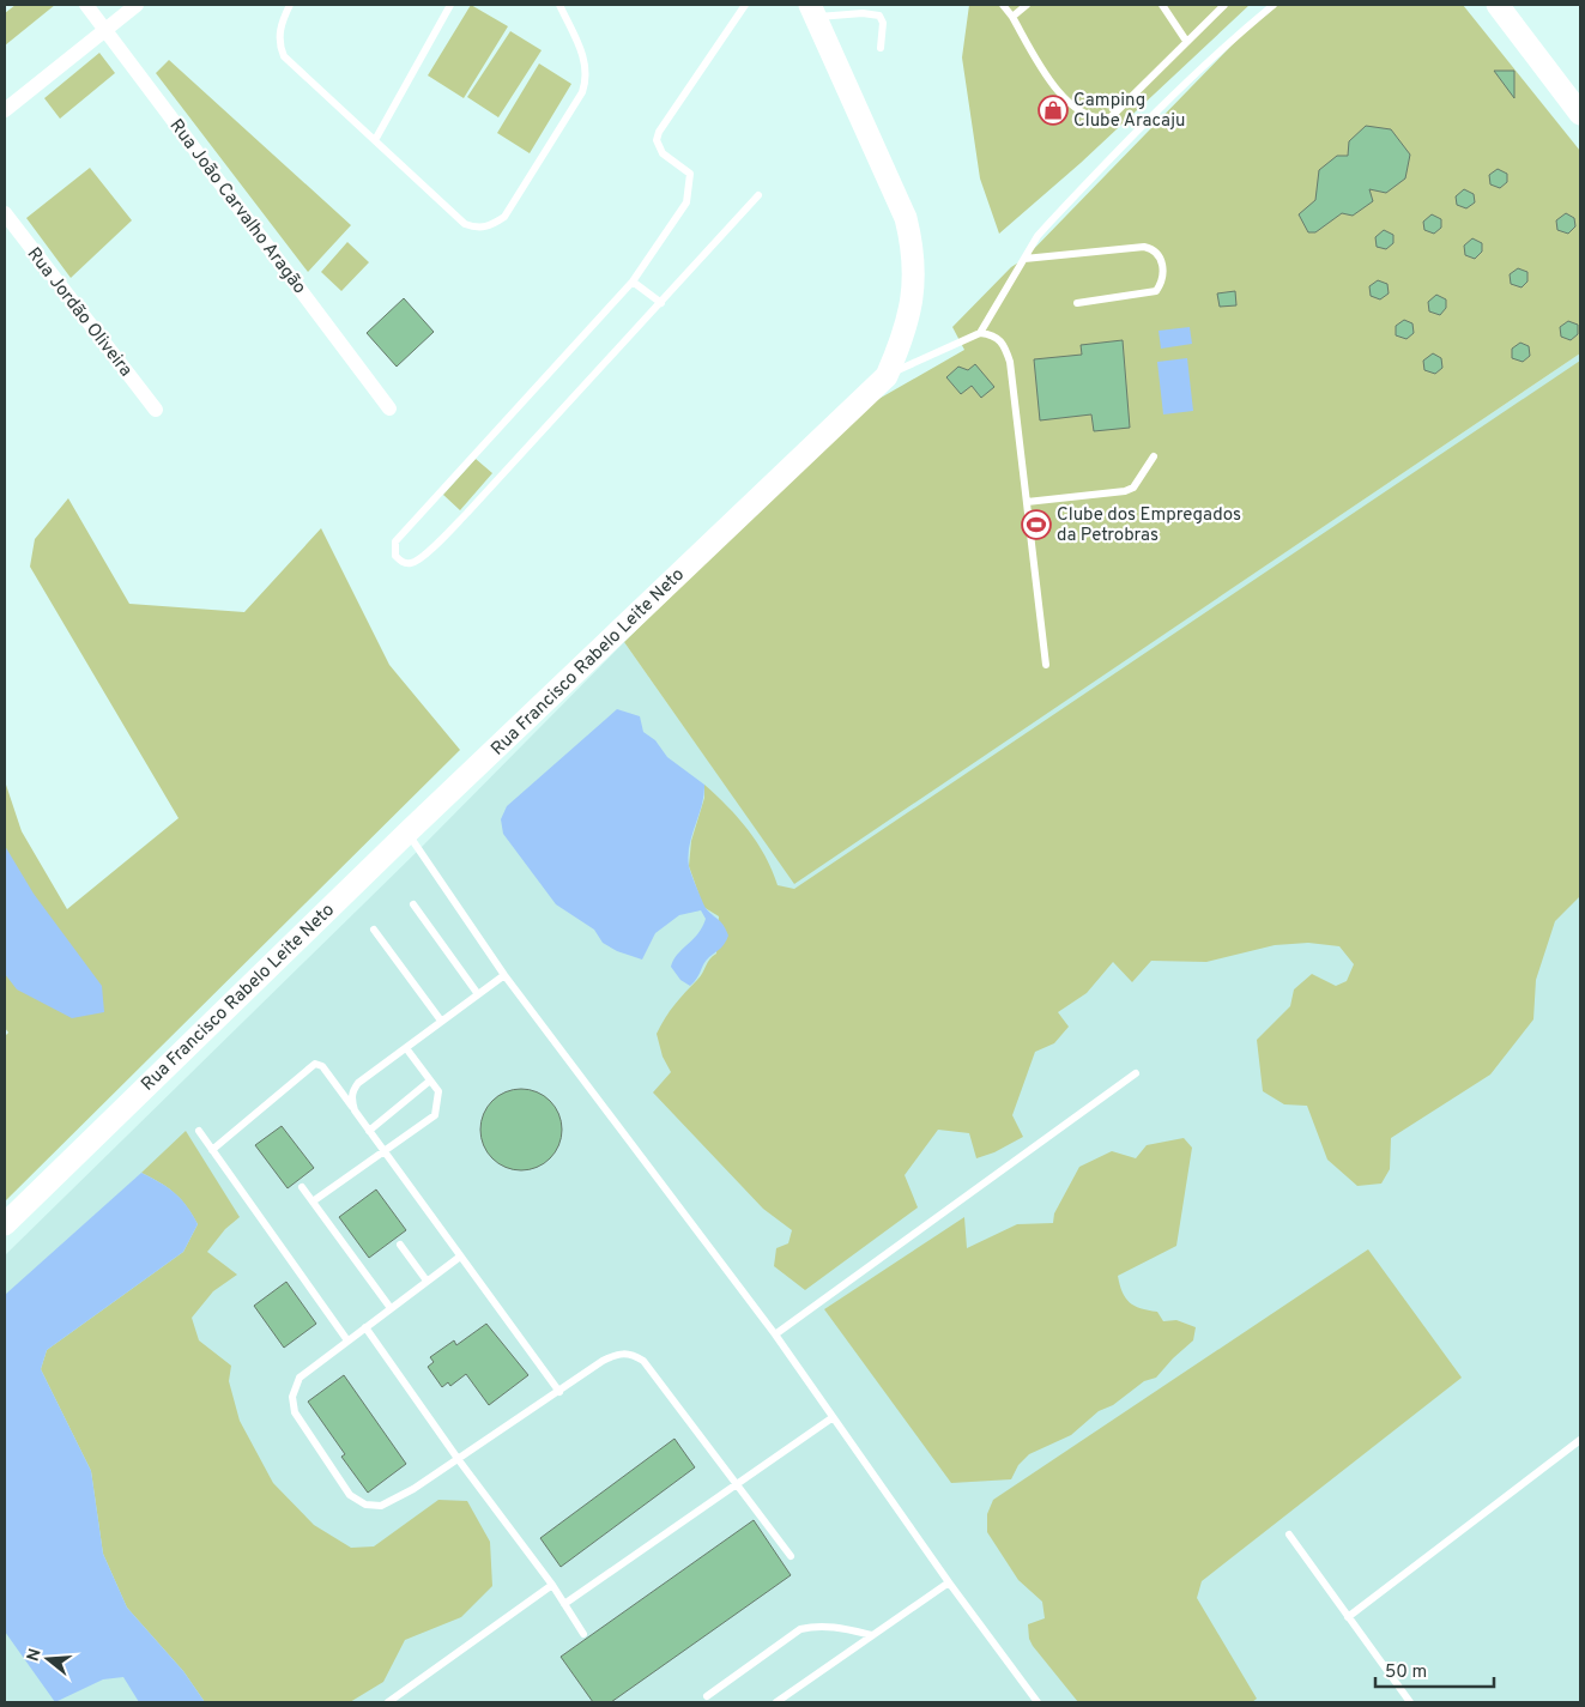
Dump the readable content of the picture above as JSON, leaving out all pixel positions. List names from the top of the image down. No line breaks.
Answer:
{"streets":{"street":["Rua João Carvalho Aragão","Rua Jordão Oliveira","Rua Francisco Rabelo Leite Neto"]},"places":{"shop":["Camping Clube Aracaju"],"sports":["Clube dos Empregados da Petrobras"]},"scale_bar":"50 m","north":"left"}
